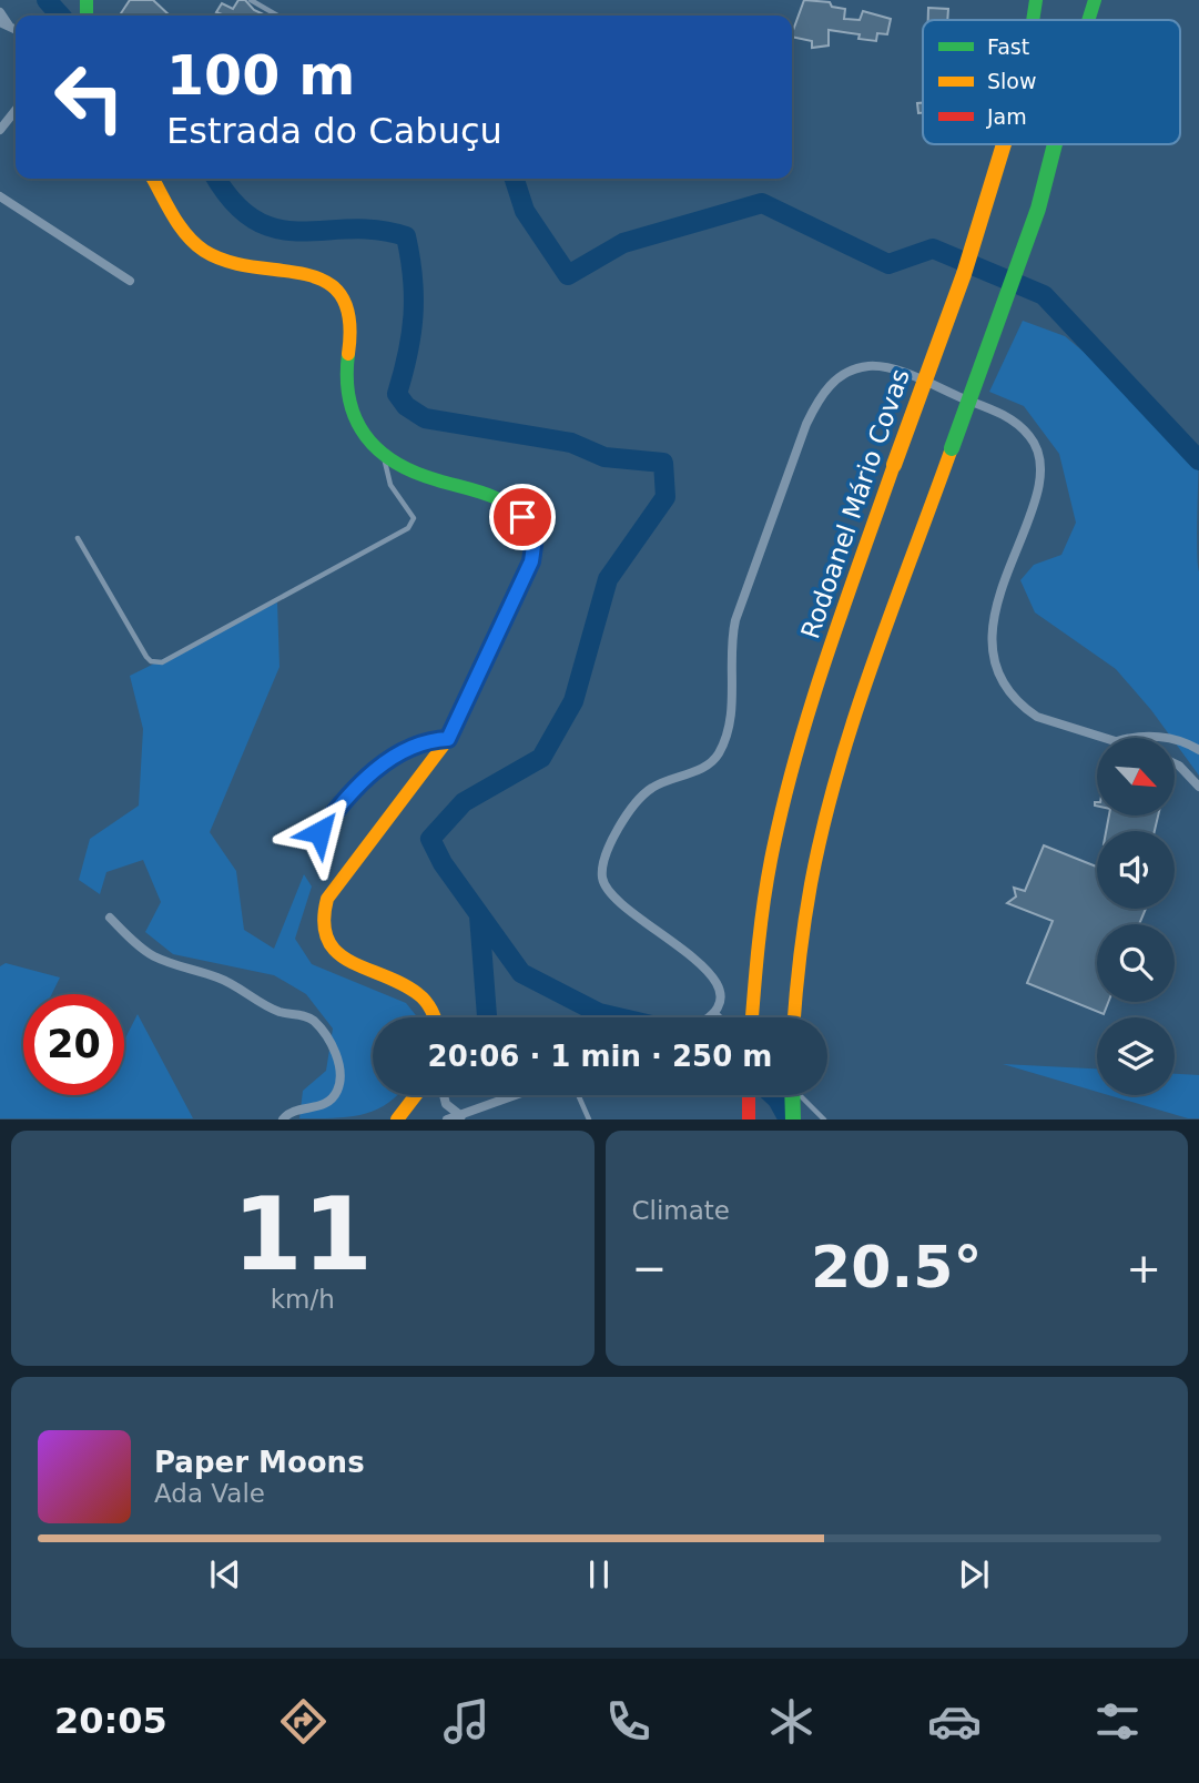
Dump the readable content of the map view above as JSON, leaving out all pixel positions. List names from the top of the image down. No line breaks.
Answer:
{"streets":{"main road":["Rodoanel Mário Covas"]},"legend":["Fast","Slow","Jam"],"north":"bottom right","page":{"turn":["100 m","Estrada do Cabuçu"],"limit":"20","trip":"20:06 · 1 min · 250 m","tile":[["11","km/h"],"Climate"],"heat":["−","20.5°","+"],"song":["Paper Moons","Ada Vale"],"tabs":"20:05"}}
